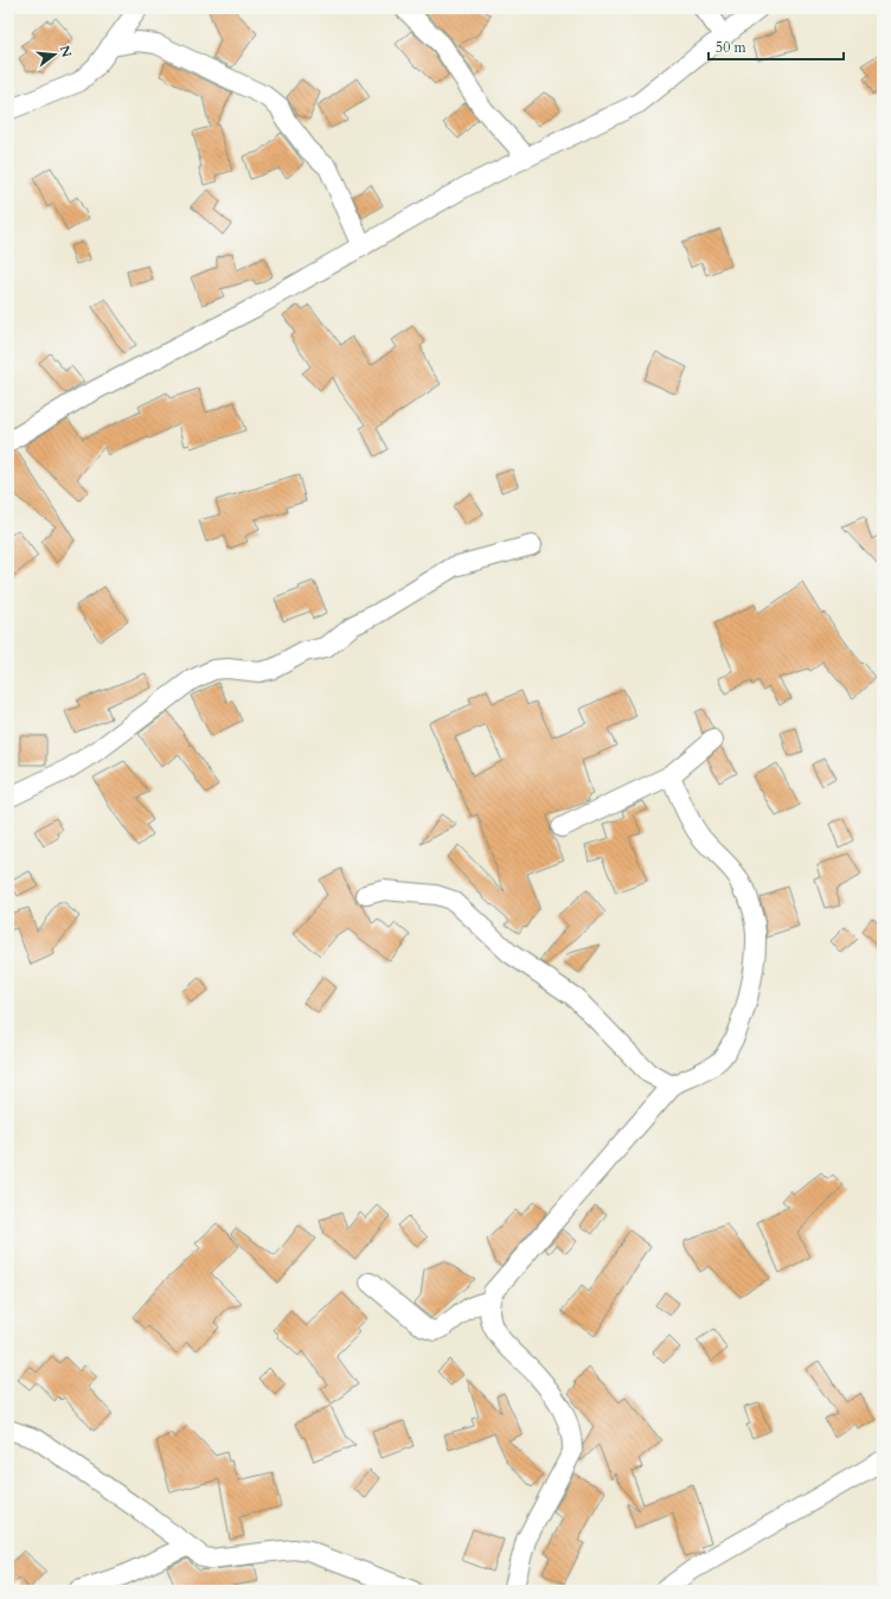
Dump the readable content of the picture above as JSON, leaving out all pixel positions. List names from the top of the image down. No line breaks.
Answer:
{"scale_bar":"50 m","north":"right"}
